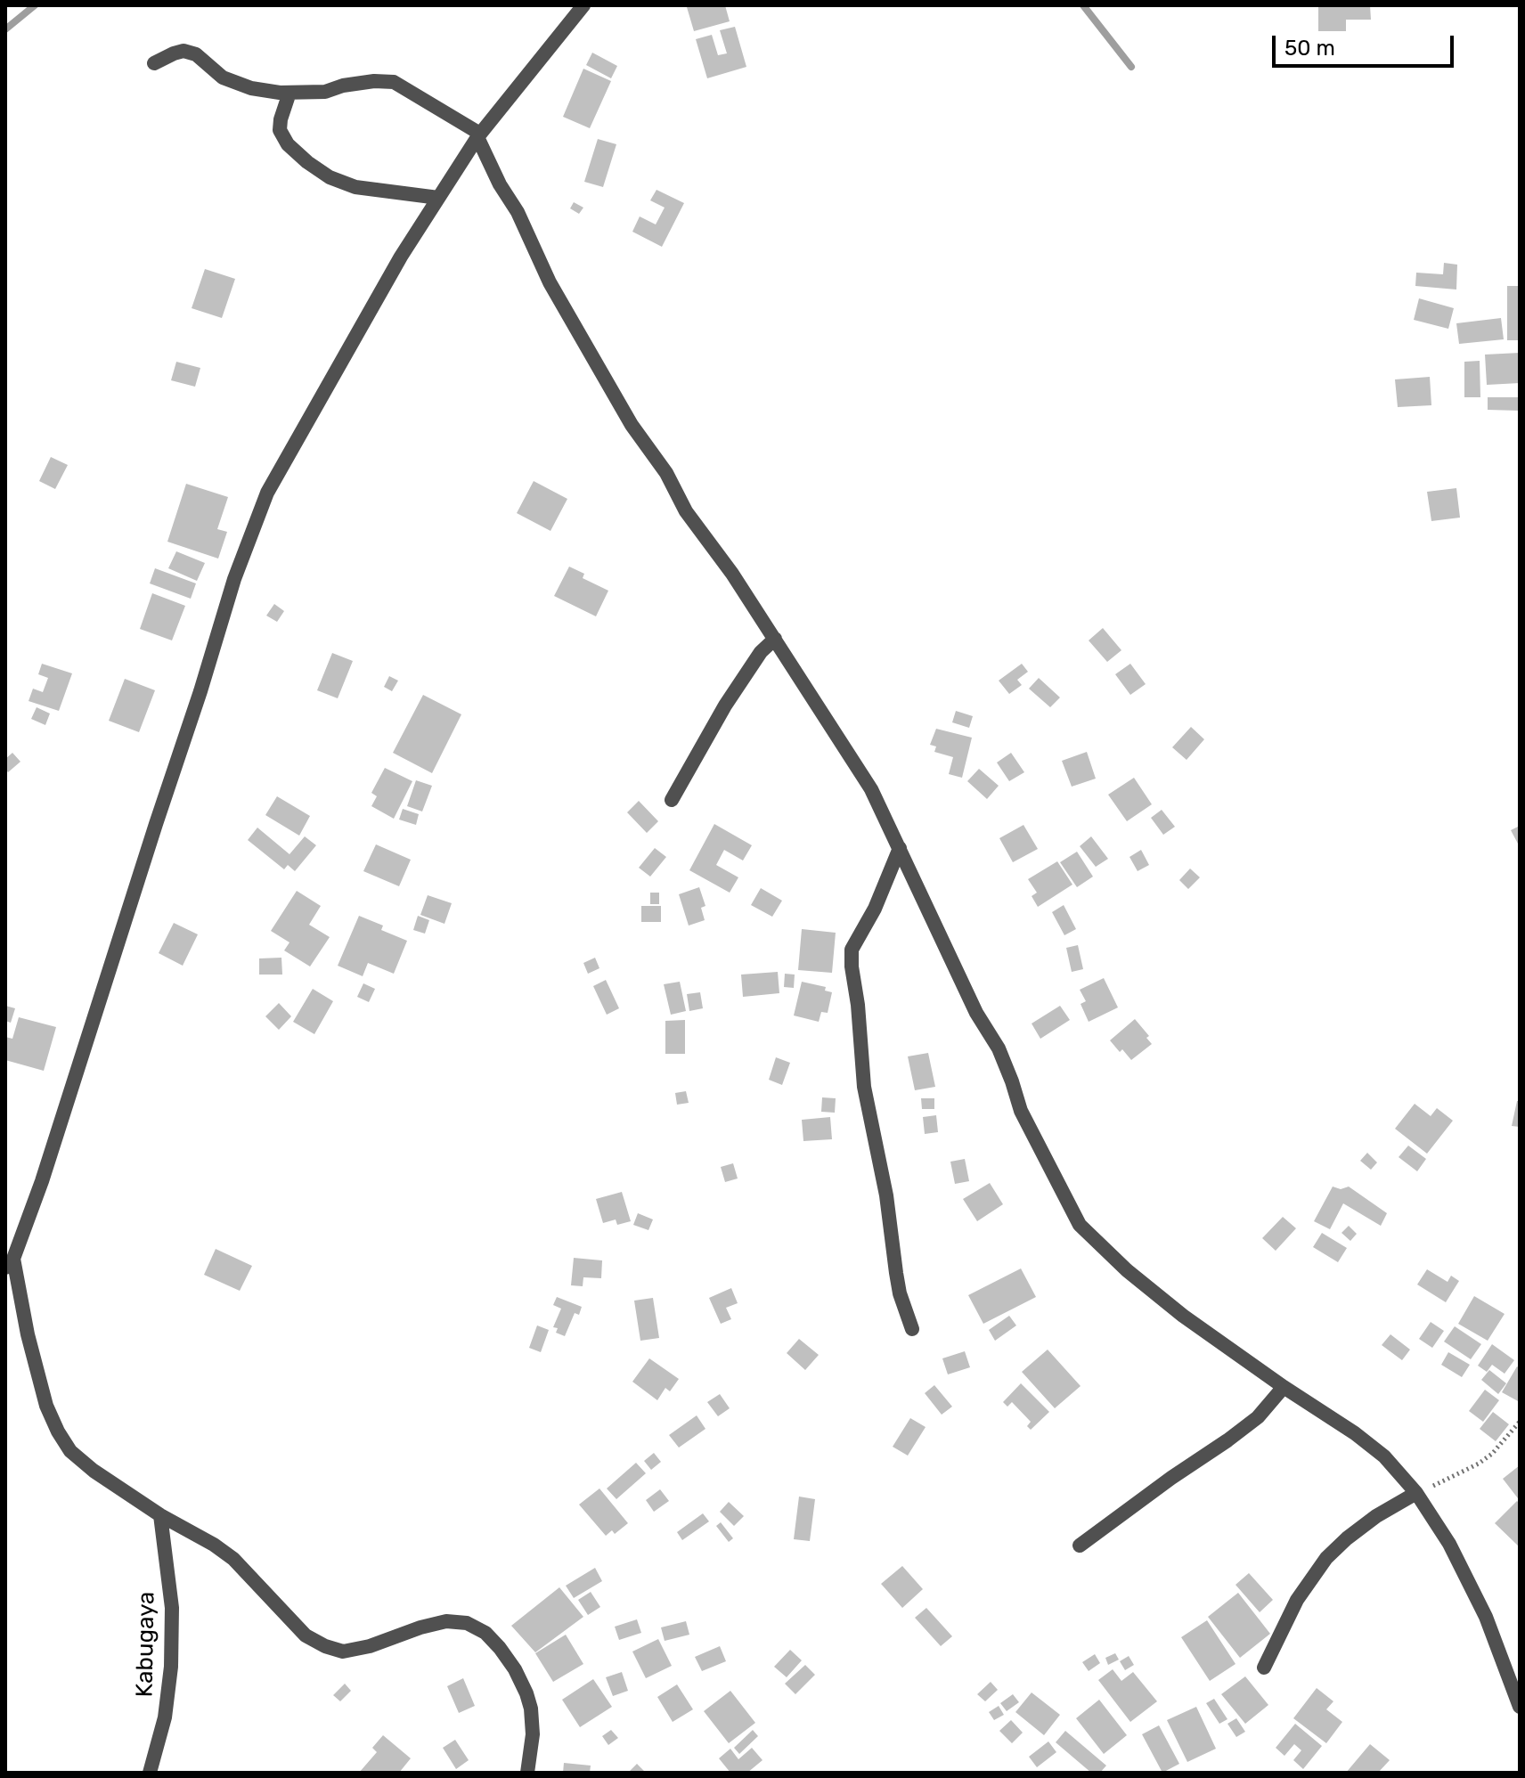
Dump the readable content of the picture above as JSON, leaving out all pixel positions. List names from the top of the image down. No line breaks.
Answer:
{"streets":{"street":["Kabugaya"]},"scale_bar":"50 m"}
